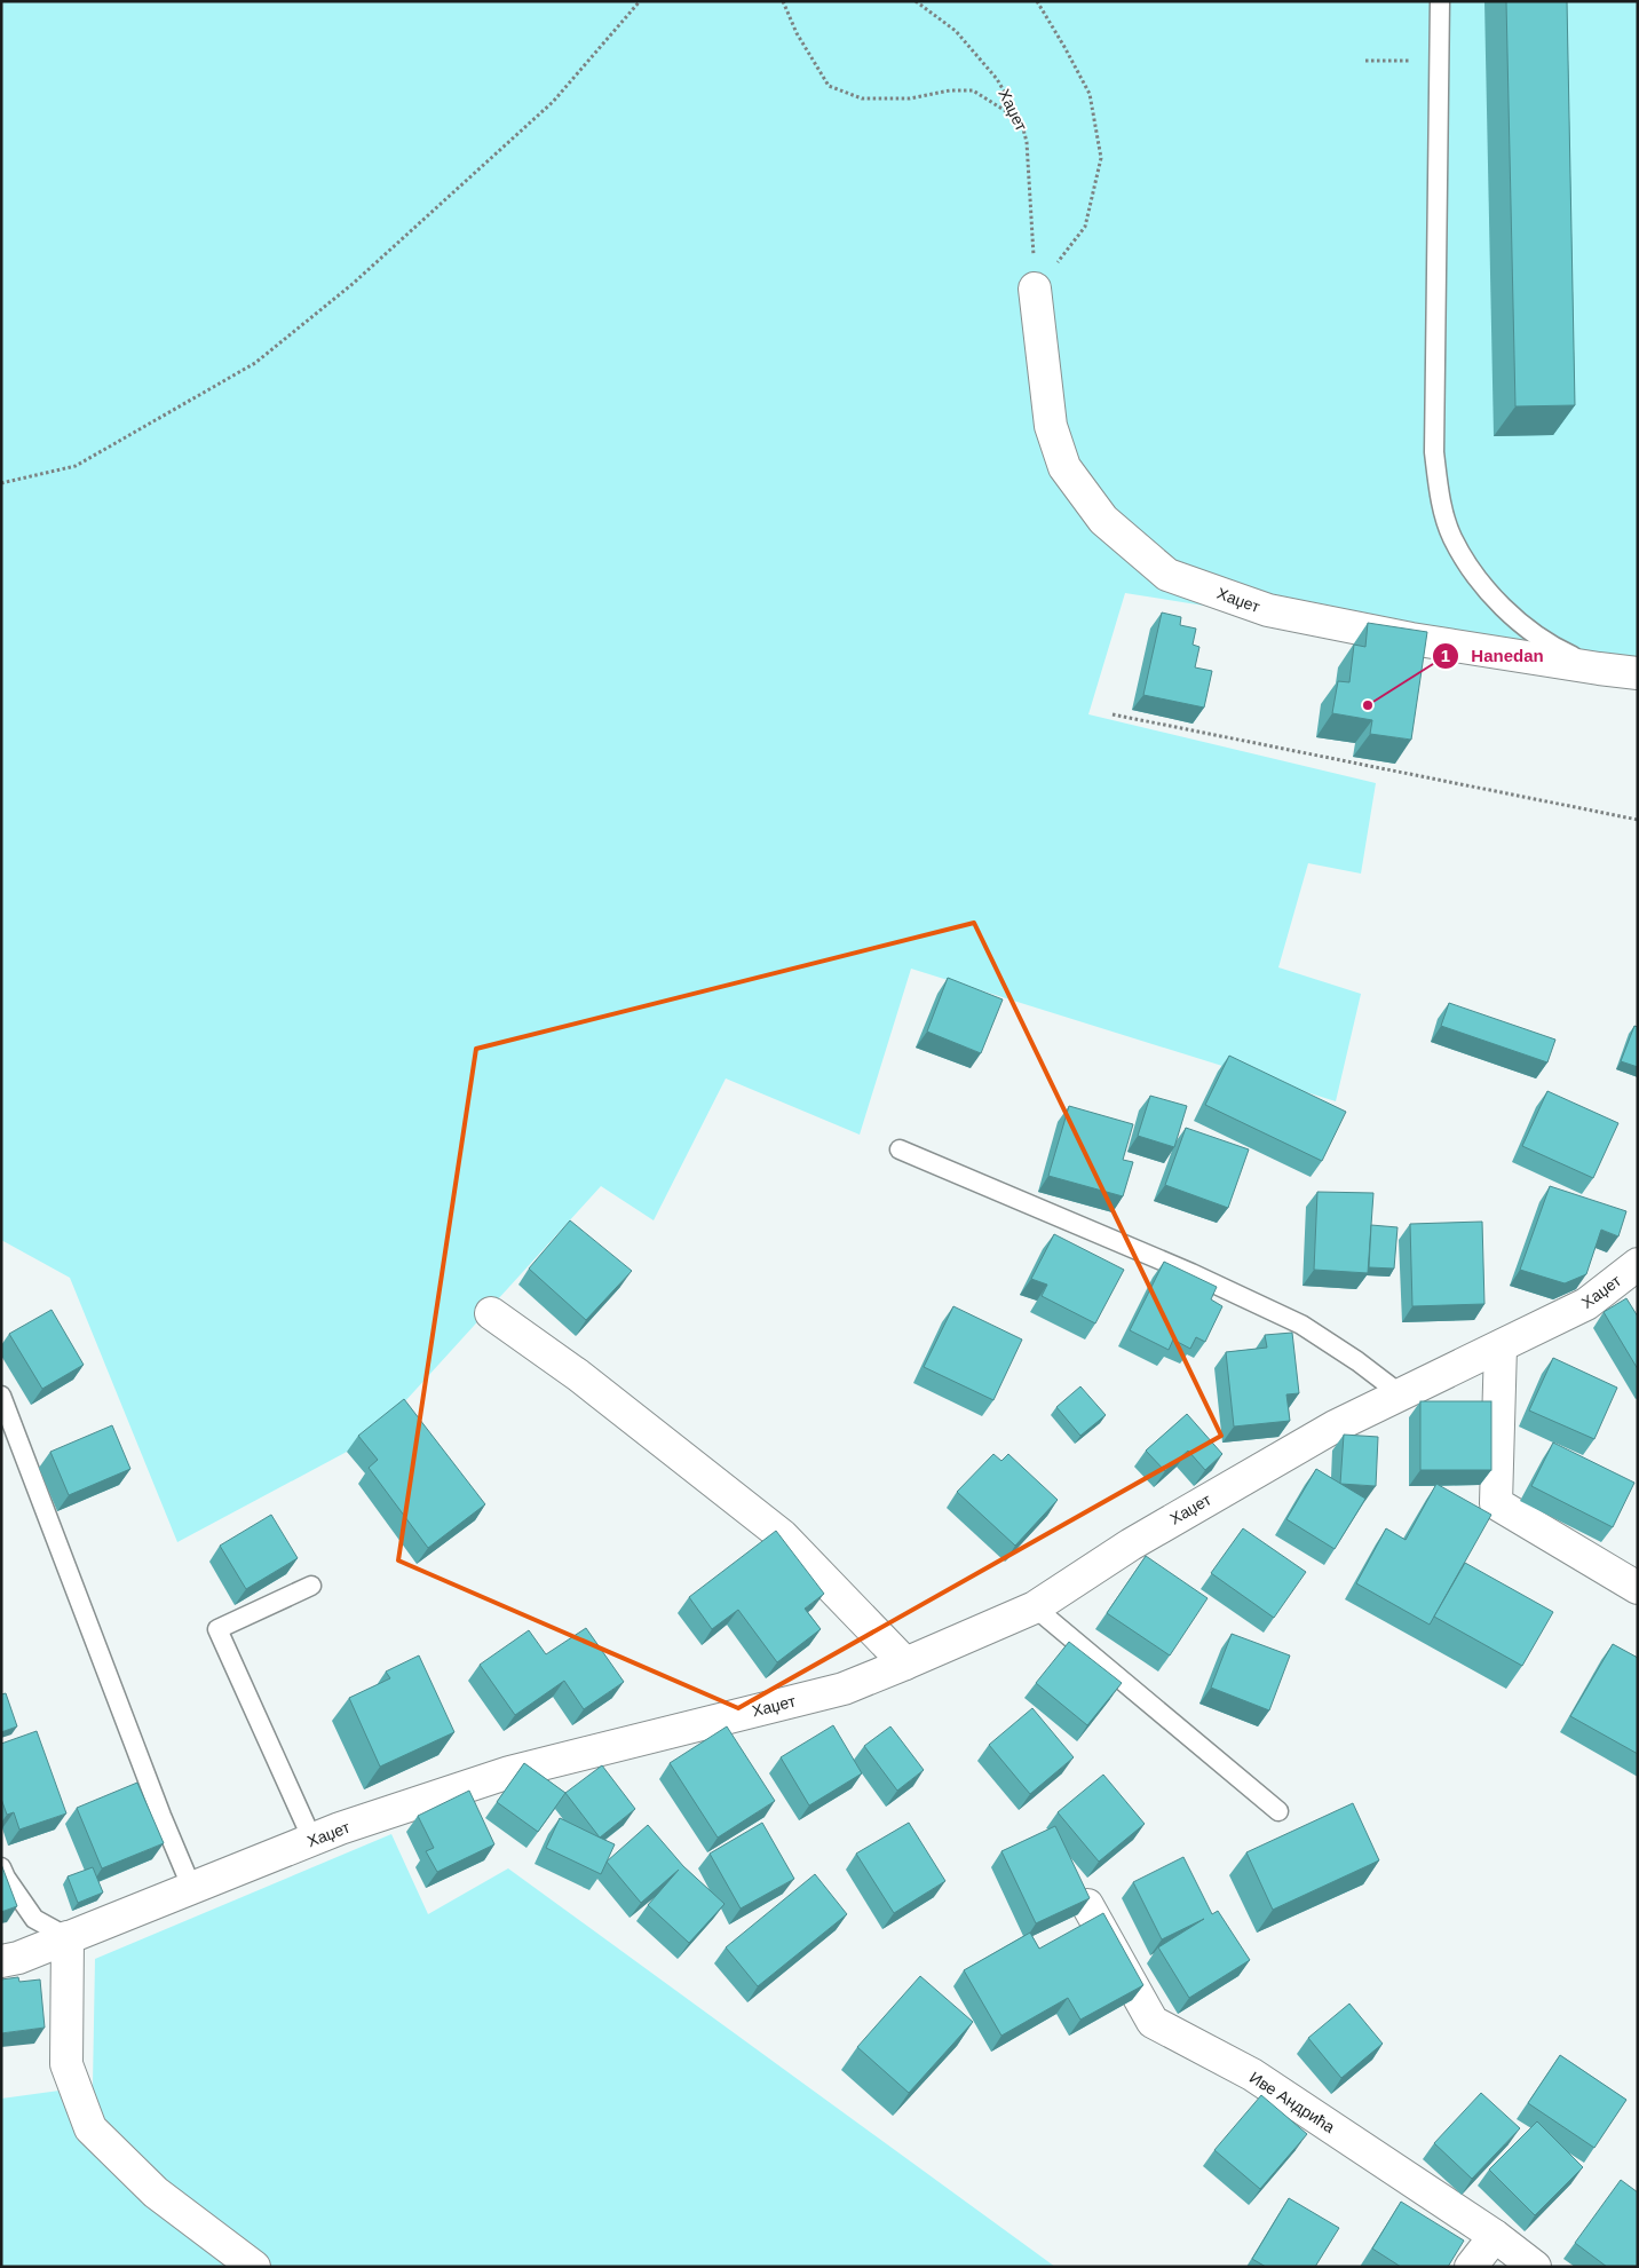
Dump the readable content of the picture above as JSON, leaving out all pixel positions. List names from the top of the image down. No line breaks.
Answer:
{"streets":{"street":["Хаџет","Иве Андрића"]},"places":["Hanedan"]}
